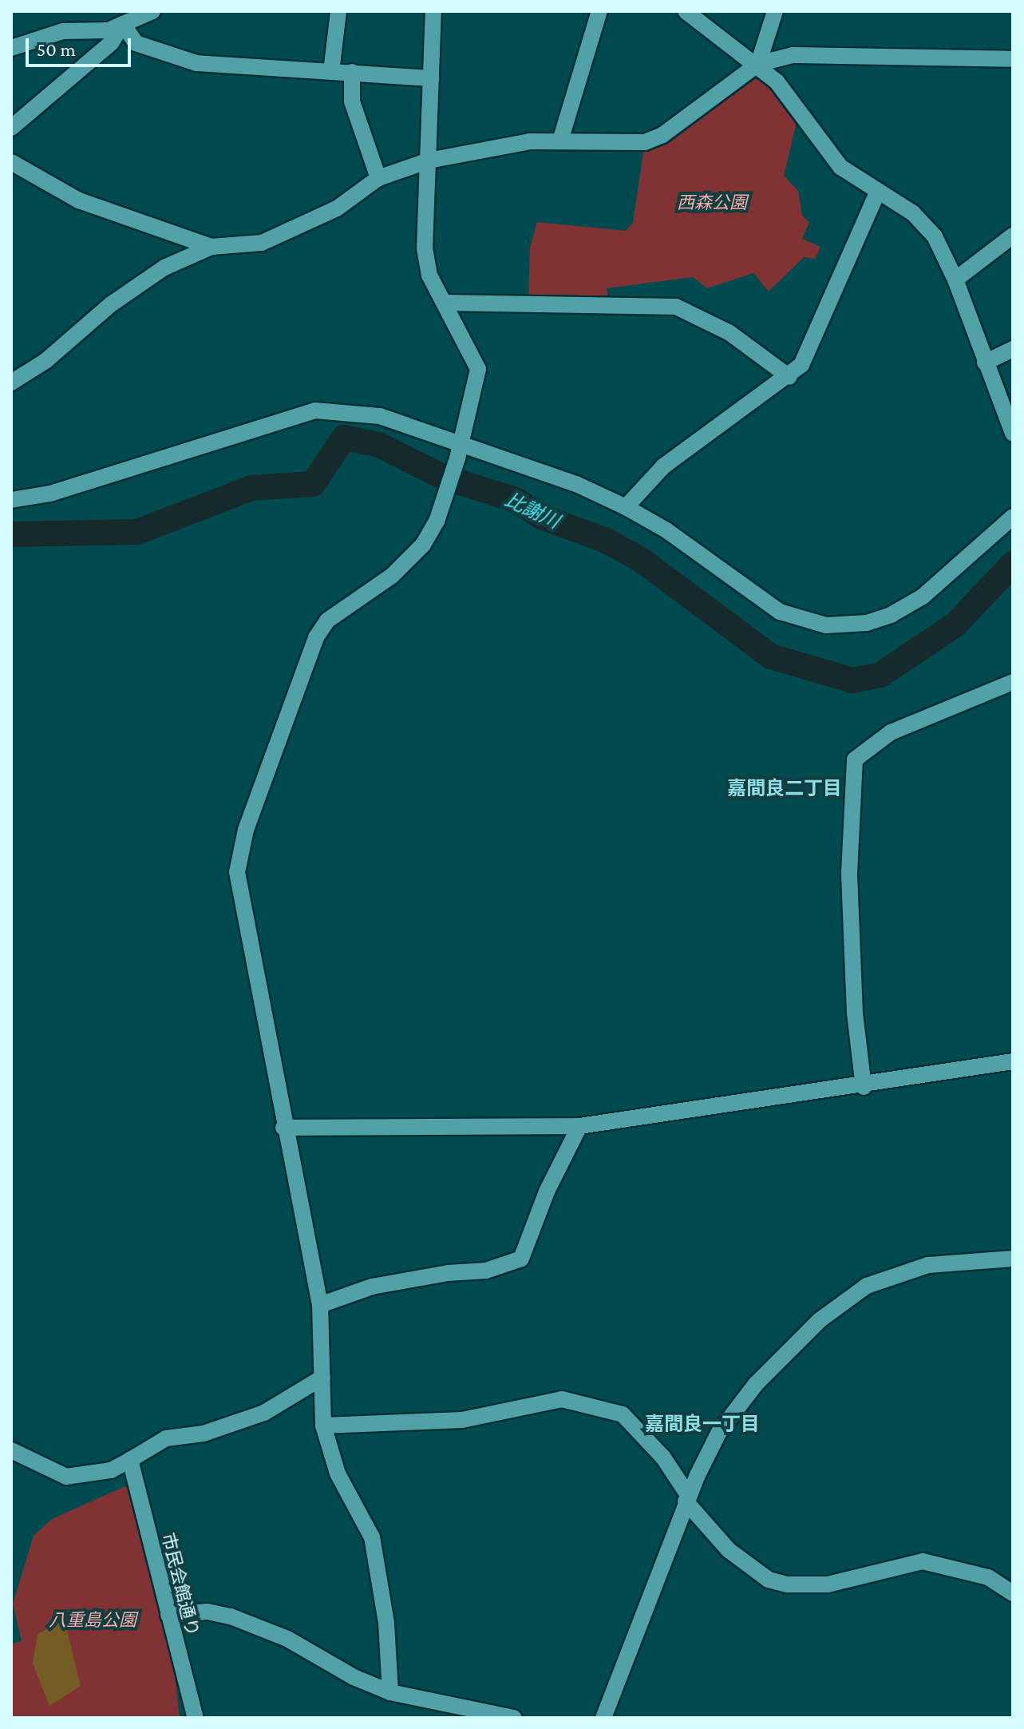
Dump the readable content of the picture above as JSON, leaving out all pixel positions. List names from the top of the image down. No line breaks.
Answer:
{"streets":{"street":["市民会館通り"]},"districts":["嘉間良二丁目","嘉間良一丁目"],"water":["比謝川"],"parks":["西森公園","八重島公園"],"scale_bar":"50 m"}
